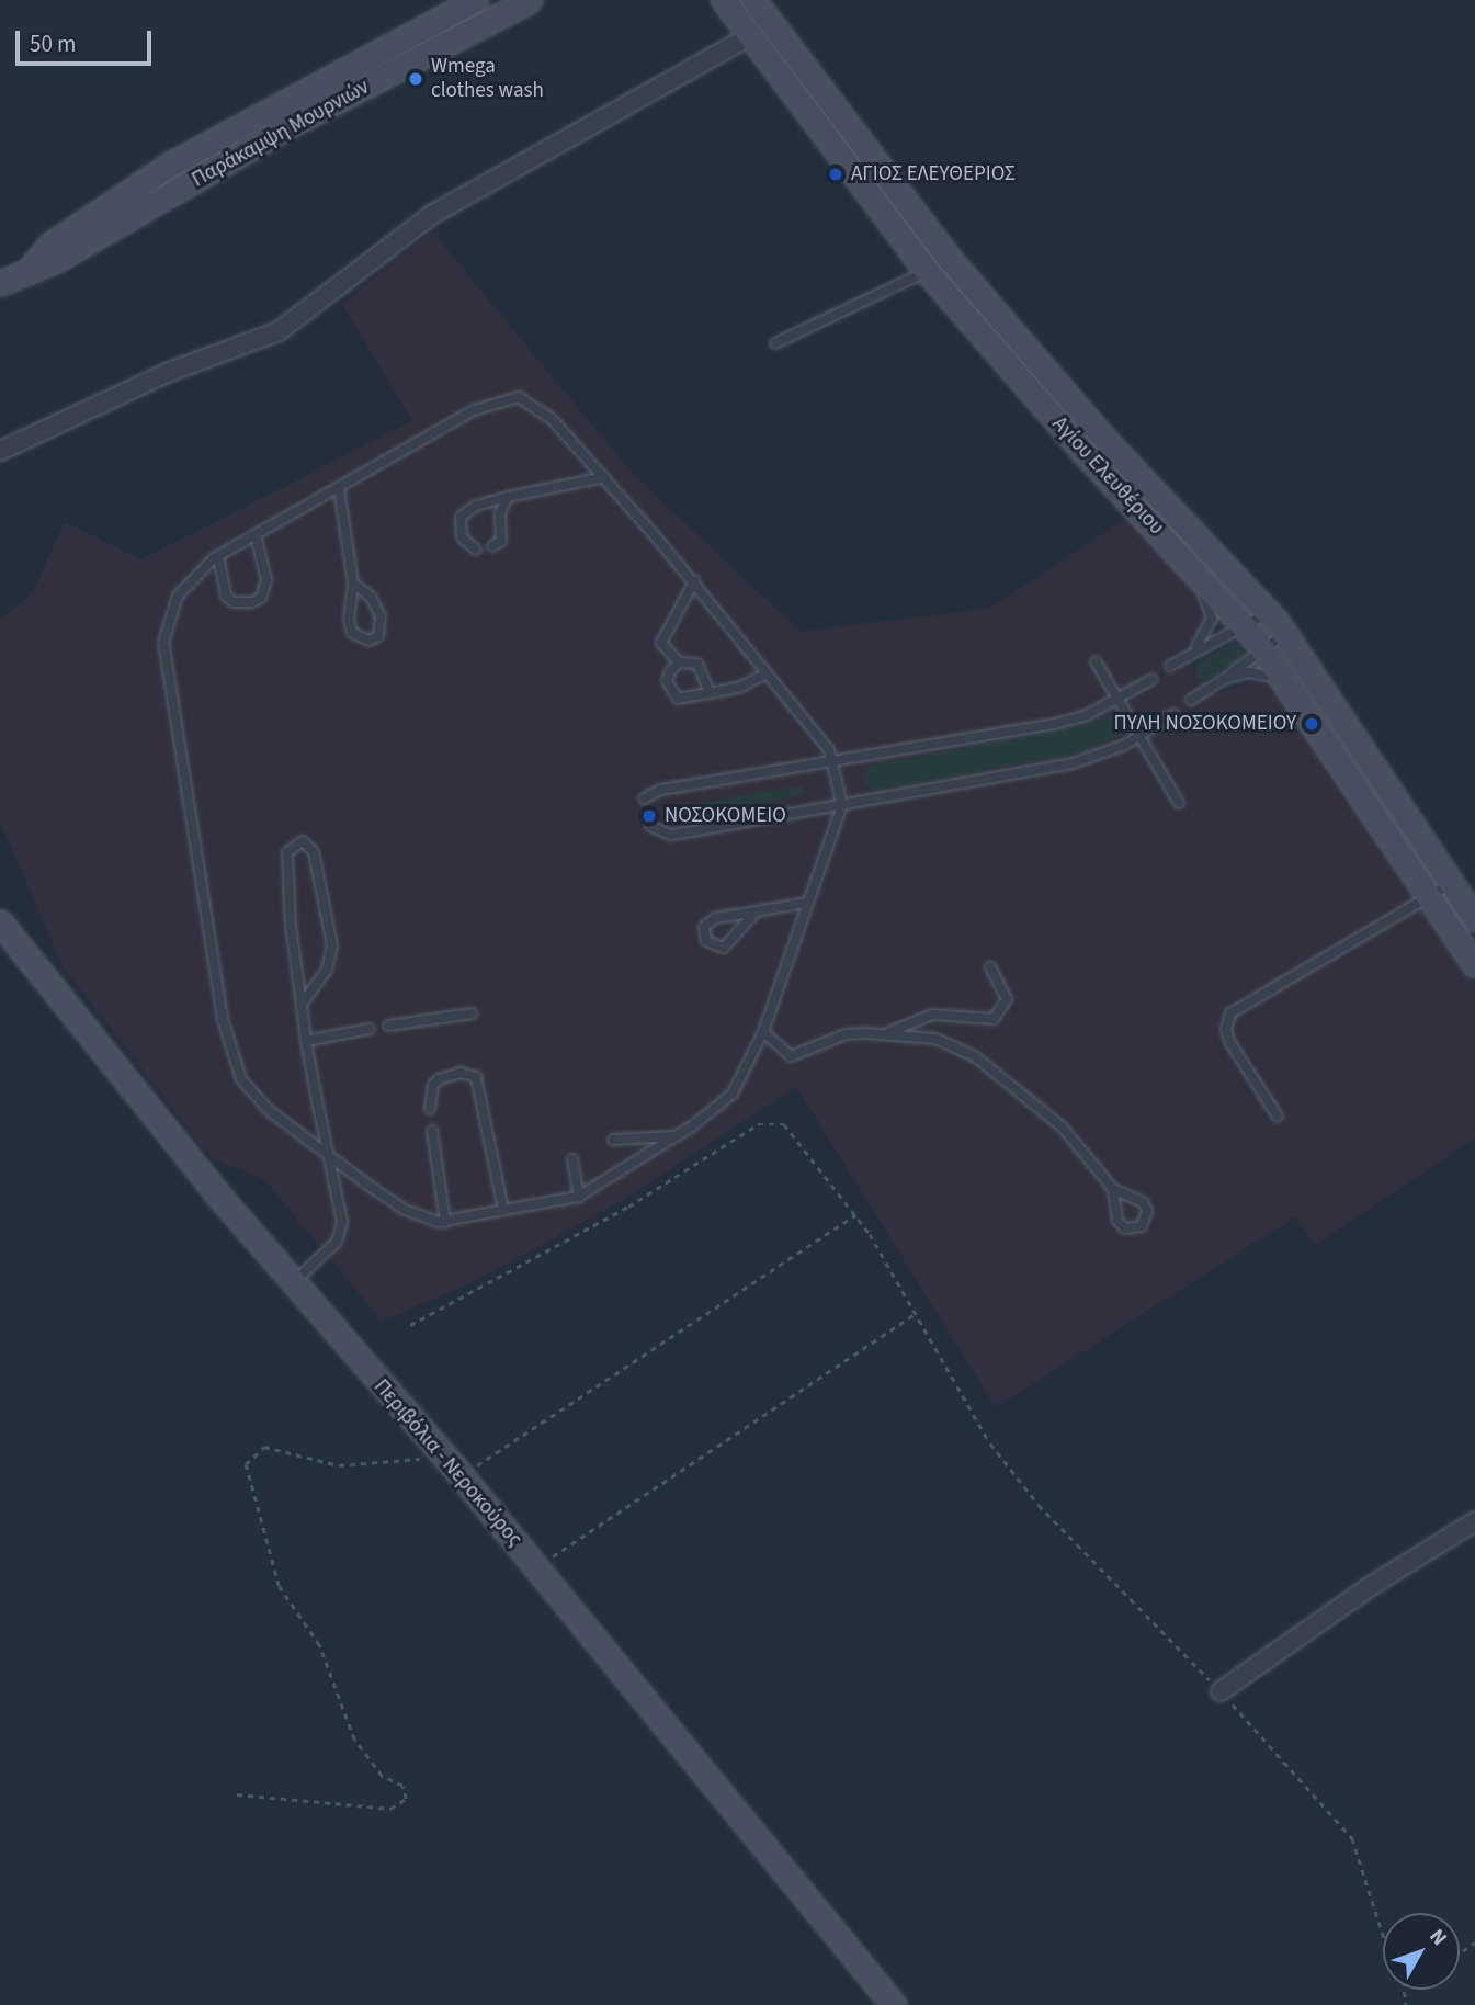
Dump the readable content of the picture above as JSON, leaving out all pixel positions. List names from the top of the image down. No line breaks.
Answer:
{"streets":{"main road":["Παράκαμψη Μουρνιών","Αγίου Ελευθέριου","Περιβόλια - Νεροκούρος"]},"places":["Wmega clothes wash","ΑΓΙΟΣ ΕΛΕΥΘΕΡΙΟΣ","ΠΥΛΗ ΝΟΣΟΚΟΜΕΙΟΥ","ΝΟΣΟΚΟΜΕΙΟ"],"scale_bar":"50 m","north":"top right"}
